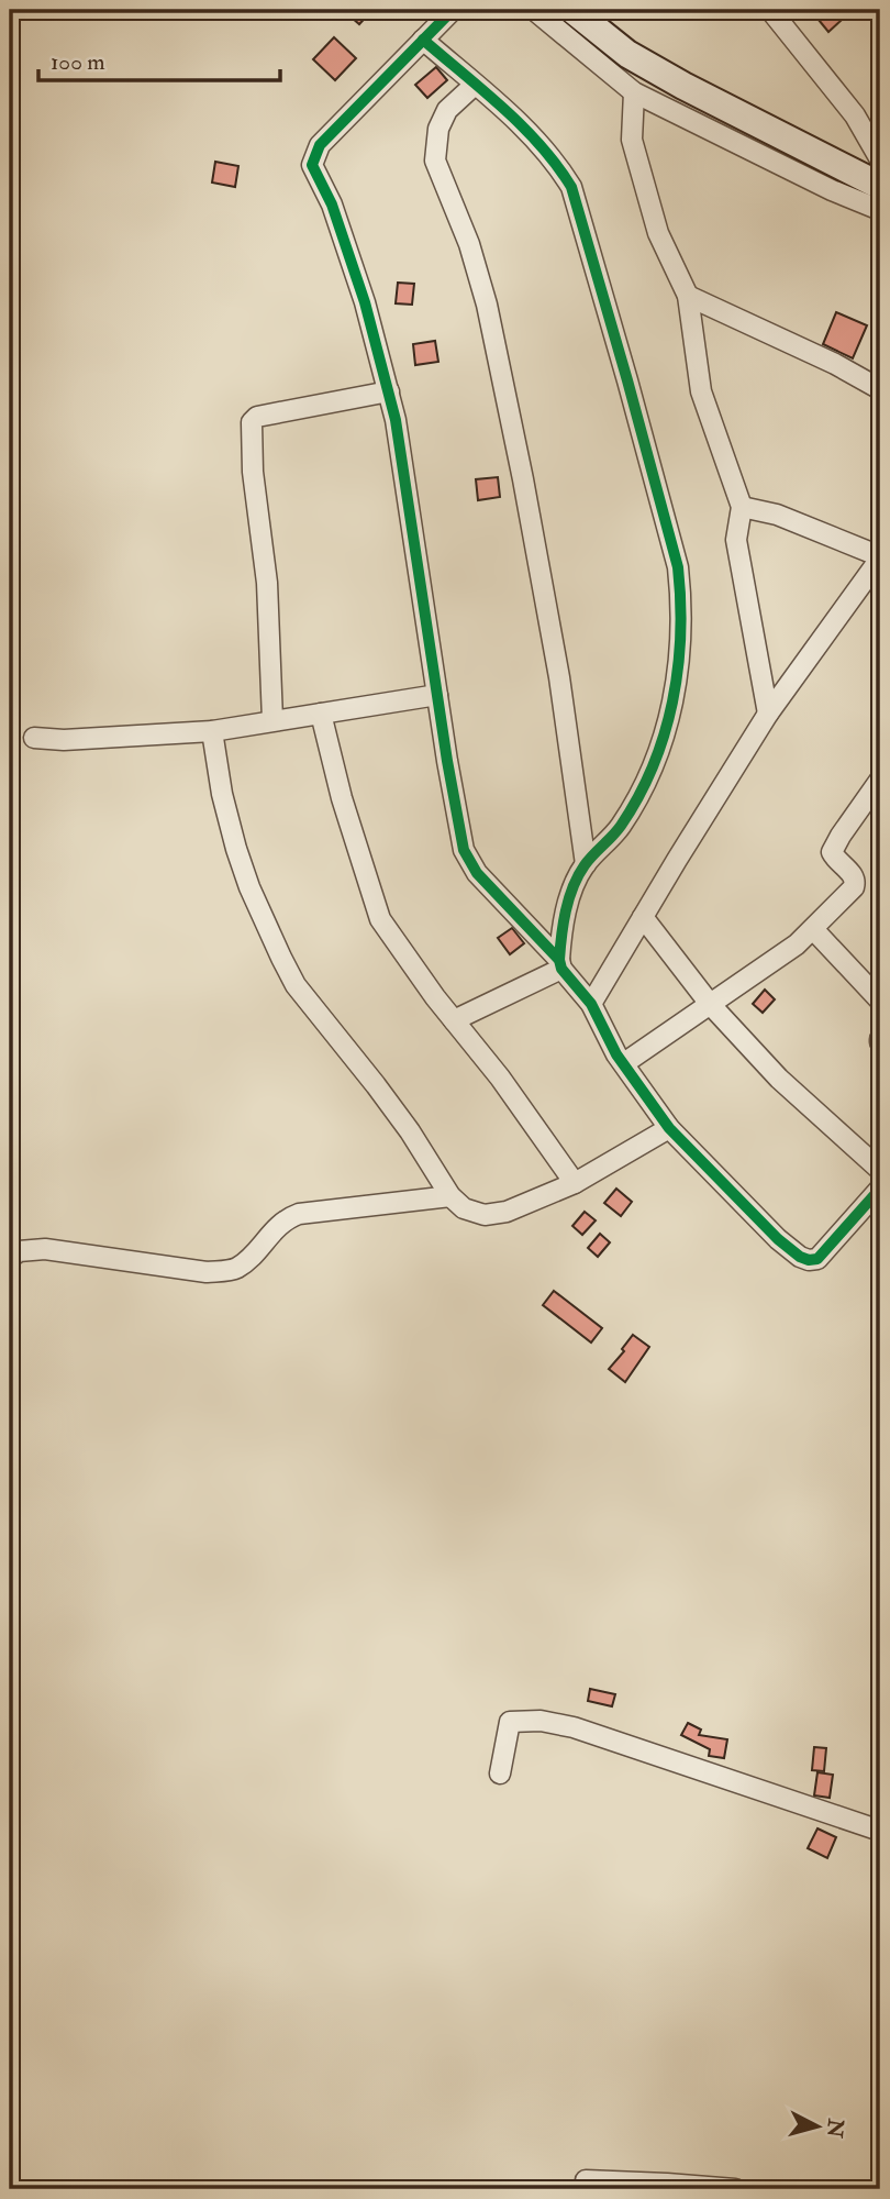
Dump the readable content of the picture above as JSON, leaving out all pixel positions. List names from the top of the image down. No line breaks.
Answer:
{"scale_bar":"100 m","north":"right"}
